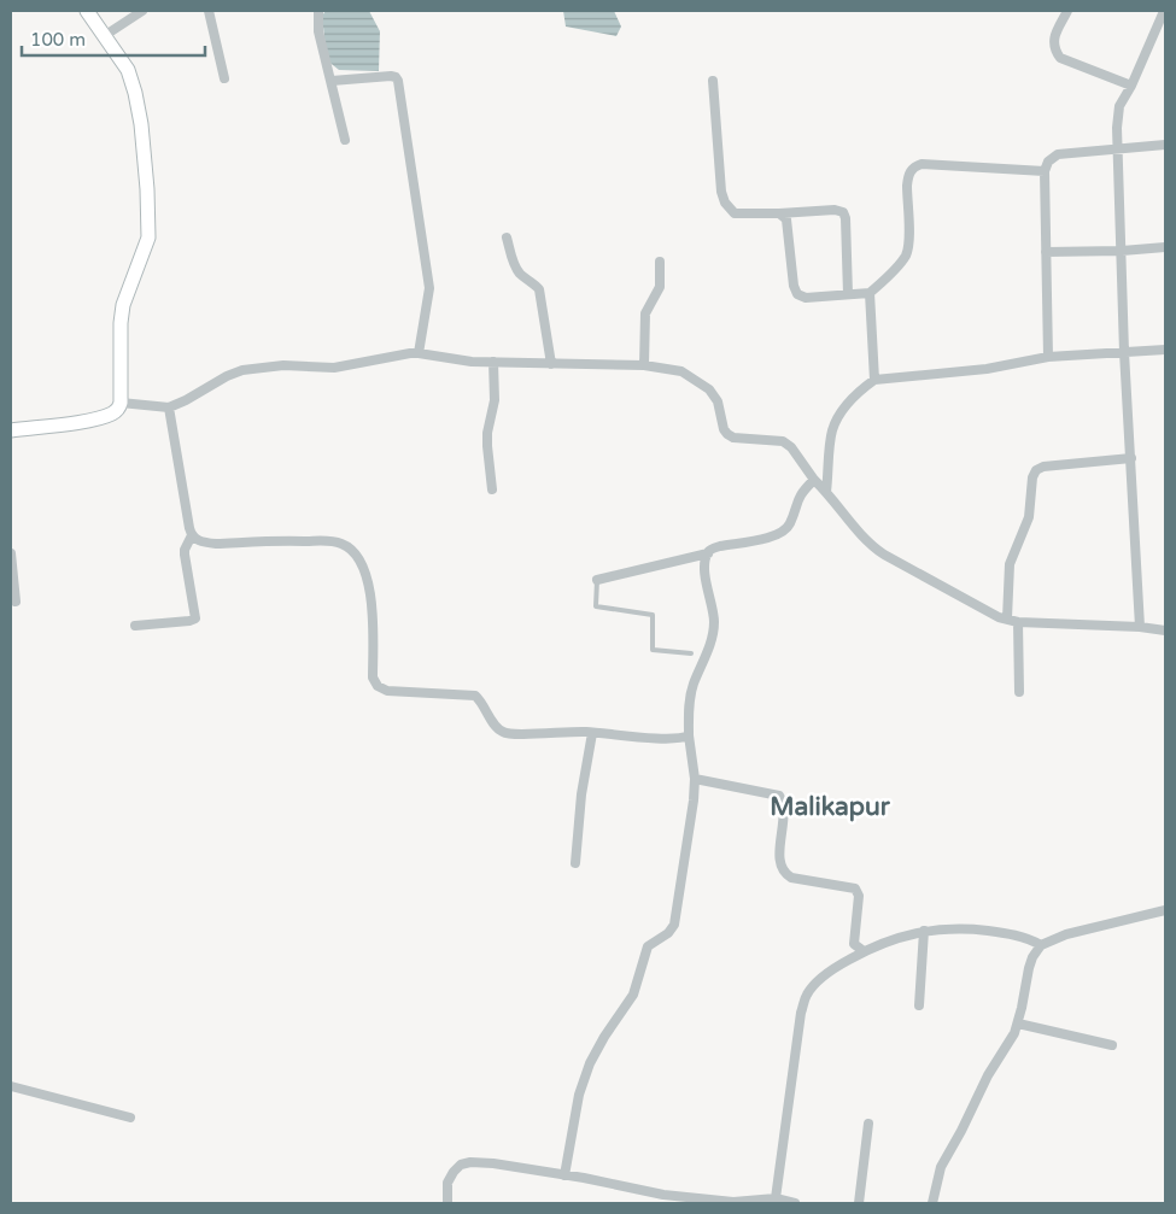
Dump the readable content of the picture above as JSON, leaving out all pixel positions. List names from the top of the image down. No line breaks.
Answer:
{"districts":["Malikapur"],"scale_bar":"100 m"}
